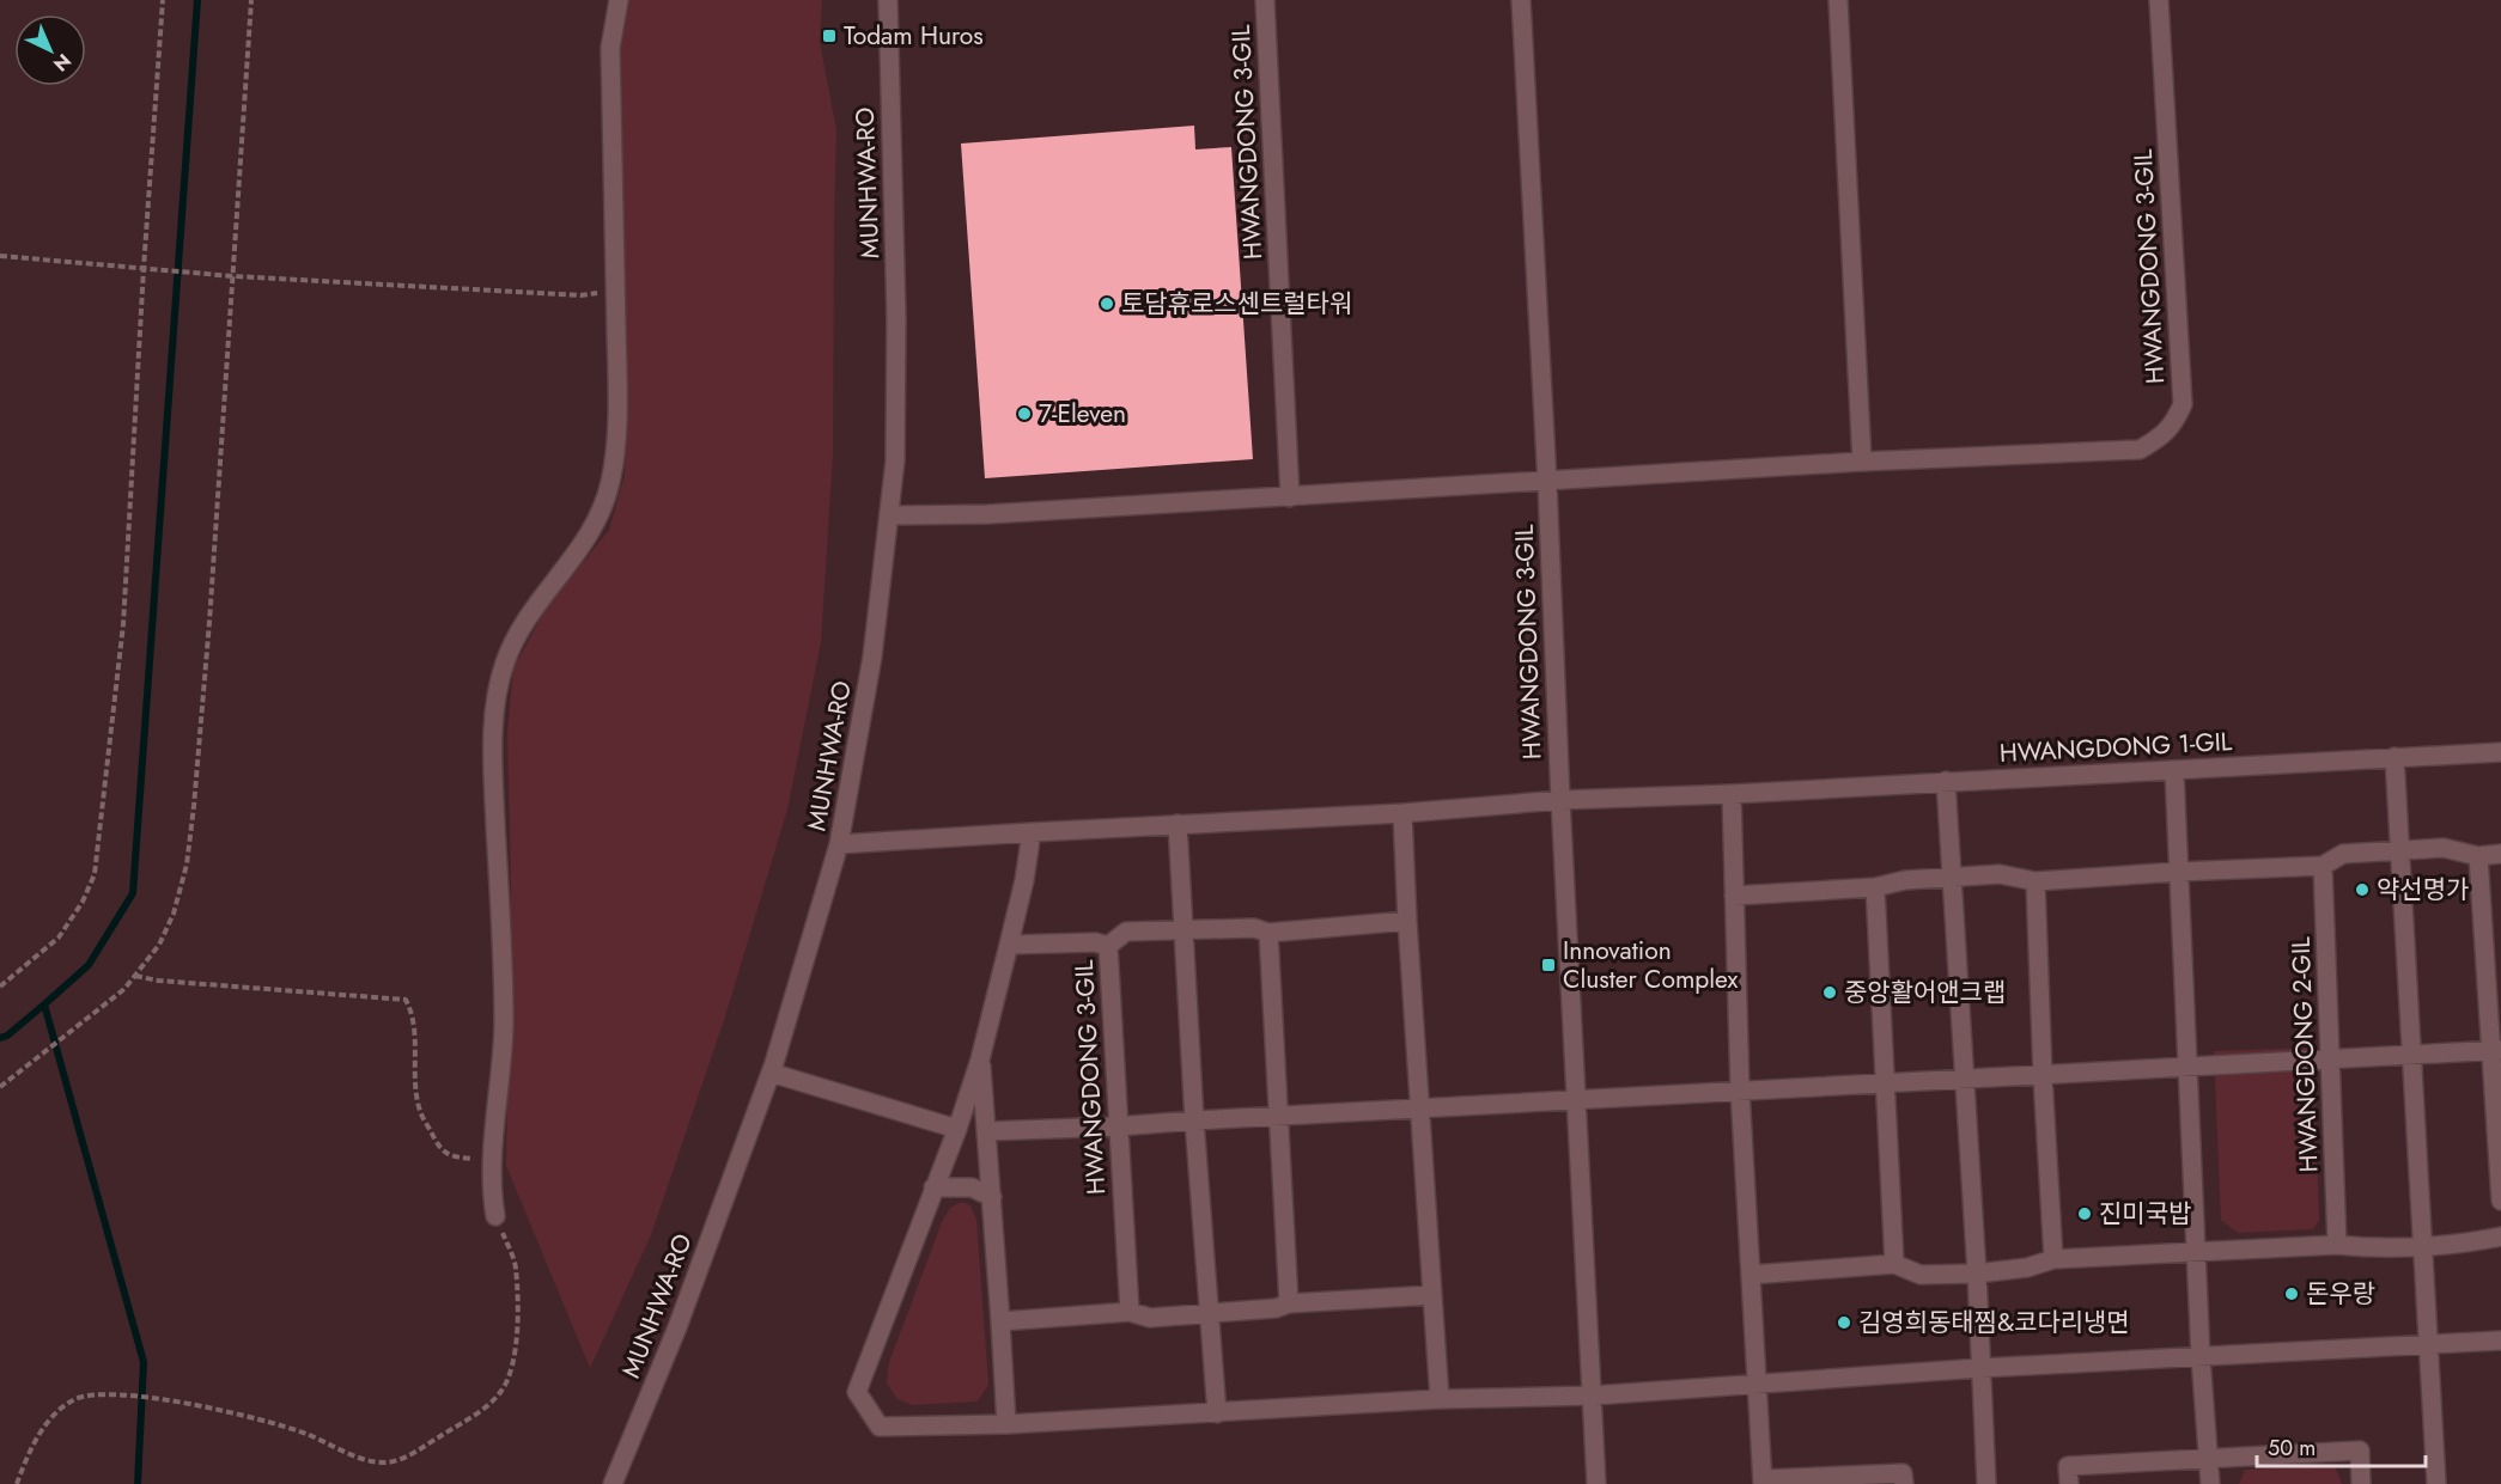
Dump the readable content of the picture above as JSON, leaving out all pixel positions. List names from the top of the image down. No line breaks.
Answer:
{"streets":{"street":["HWANGDONG 3-GIL","MUNHWA-RO","HWANGDONG 1-GIL","HWANGDONG 2-GIL"]},"crossings":[["HWANGDONG 3-GIL","MUNHWA-RO"],["HWANGDONG 3-GIL","HWANGDONG 1-GIL"]],"places":{"transit":["Todam Huros","Innovation Cluster Complex"],"other":["토담휴로스센트럴타워","7-Eleven","약선명가","중앙활어앤크랩","진미국밥","돈우랑","김영희동태찜&코다리냉면"]},"scale_bar":"50 m","north":"bottom right"}
